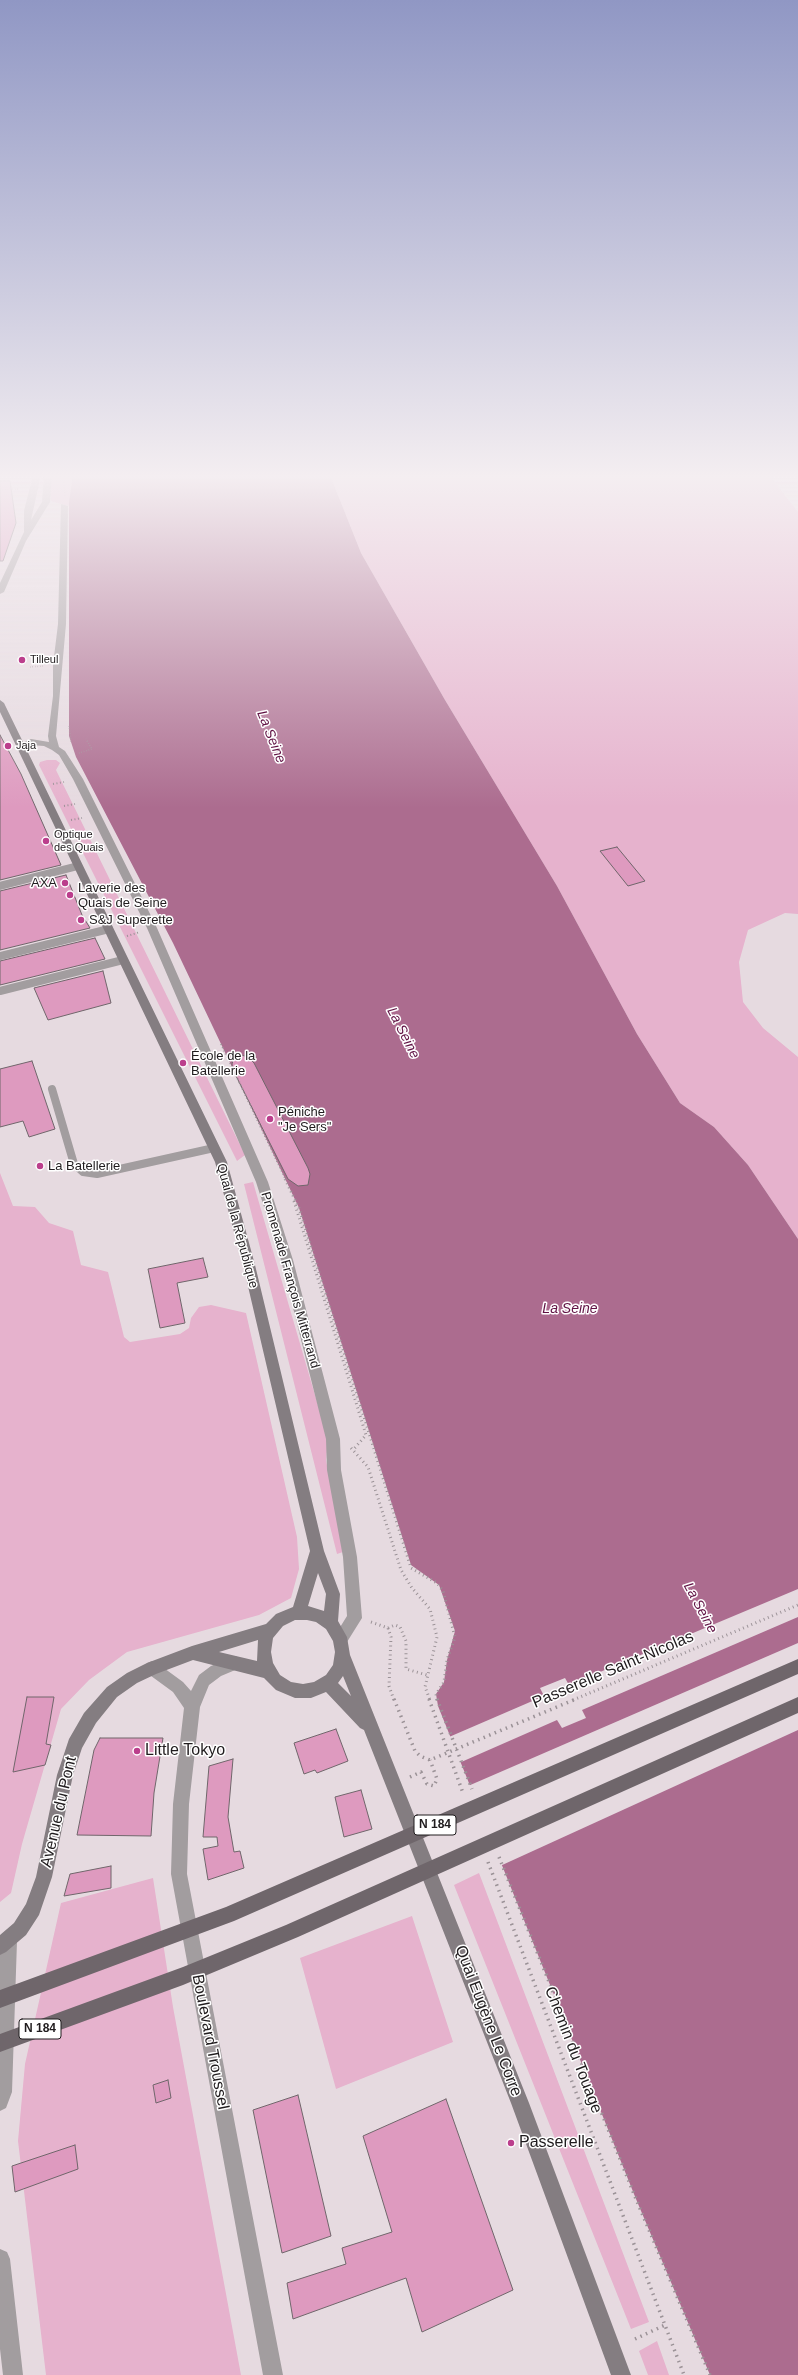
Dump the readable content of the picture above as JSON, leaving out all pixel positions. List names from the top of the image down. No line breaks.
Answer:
{"streets":{"main road":["Quai de la République","Avenue du Pont","N 184","Quai Eugène Le Corre"],"street":["Promenade François Mitterrand","Boulevard Troussel"],"path":["Passerelle Saint-Nicolas","Chemin du Touage"]},"crossings":[["Quai de la République","Promenade François Mitterrand"],["Quai de la République","Avenue du Pont"],["Quai de la République","Quai Eugène Le Corre"],["Promenade François Mitterrand","Avenue du Pont"],["Promenade François Mitterrand","Quai Eugène Le Corre"],["Avenue du Pont","Quai Eugène Le Corre"]],"water":["La Seine"],"places":["Tilleul","Jaja","Optique des Quais","AXA","Laverie des Quais de Seine","S&J Superette","École de la Batellerie","Péniche \"Je Sers\"","La Batellerie","Little Tokyo","Passerelle"]}
